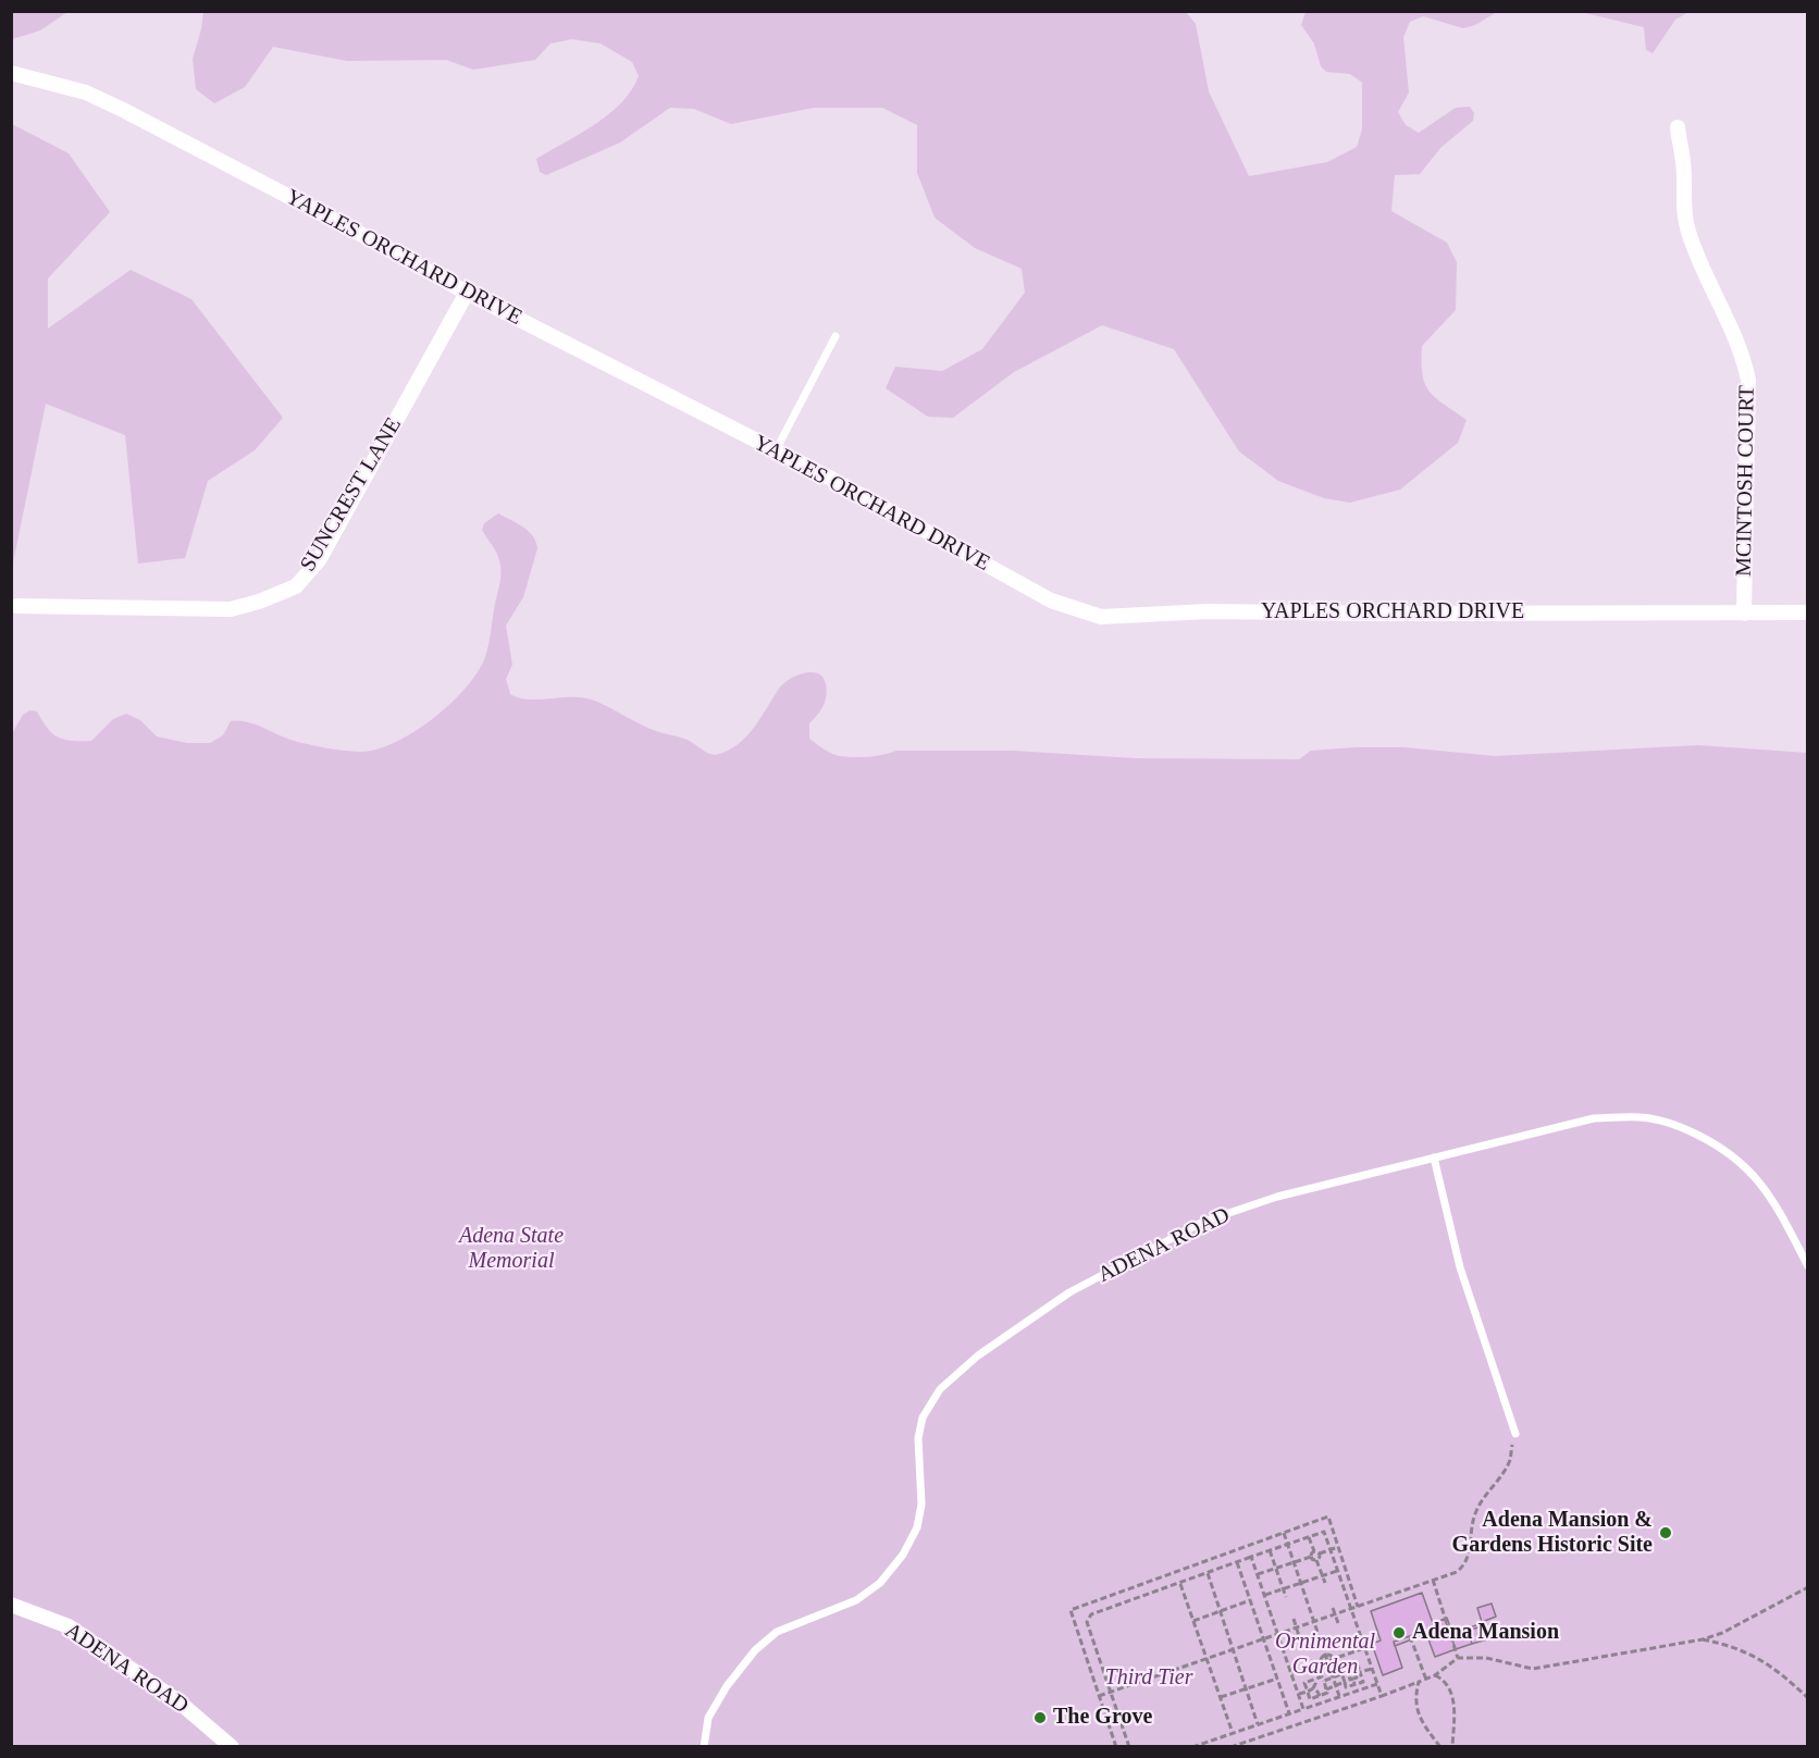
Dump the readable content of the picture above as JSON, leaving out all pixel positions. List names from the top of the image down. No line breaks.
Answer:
{"streets":{"street":["YAPLES ORCHARD DRIVE","MCINTOSH COURT","SUNCREST LANE","ADENA ROAD"]},"crossings":[["YAPLES ORCHARD DRIVE","MCINTOSH COURT"],["YAPLES ORCHARD DRIVE","SUNCREST LANE"]],"parks":["Adena State Memorial","Ornimental Garden","Third Tier"],"places":["Adena Mansion & Gardens Historic Site","Adena Mansion","The Grove"]}
